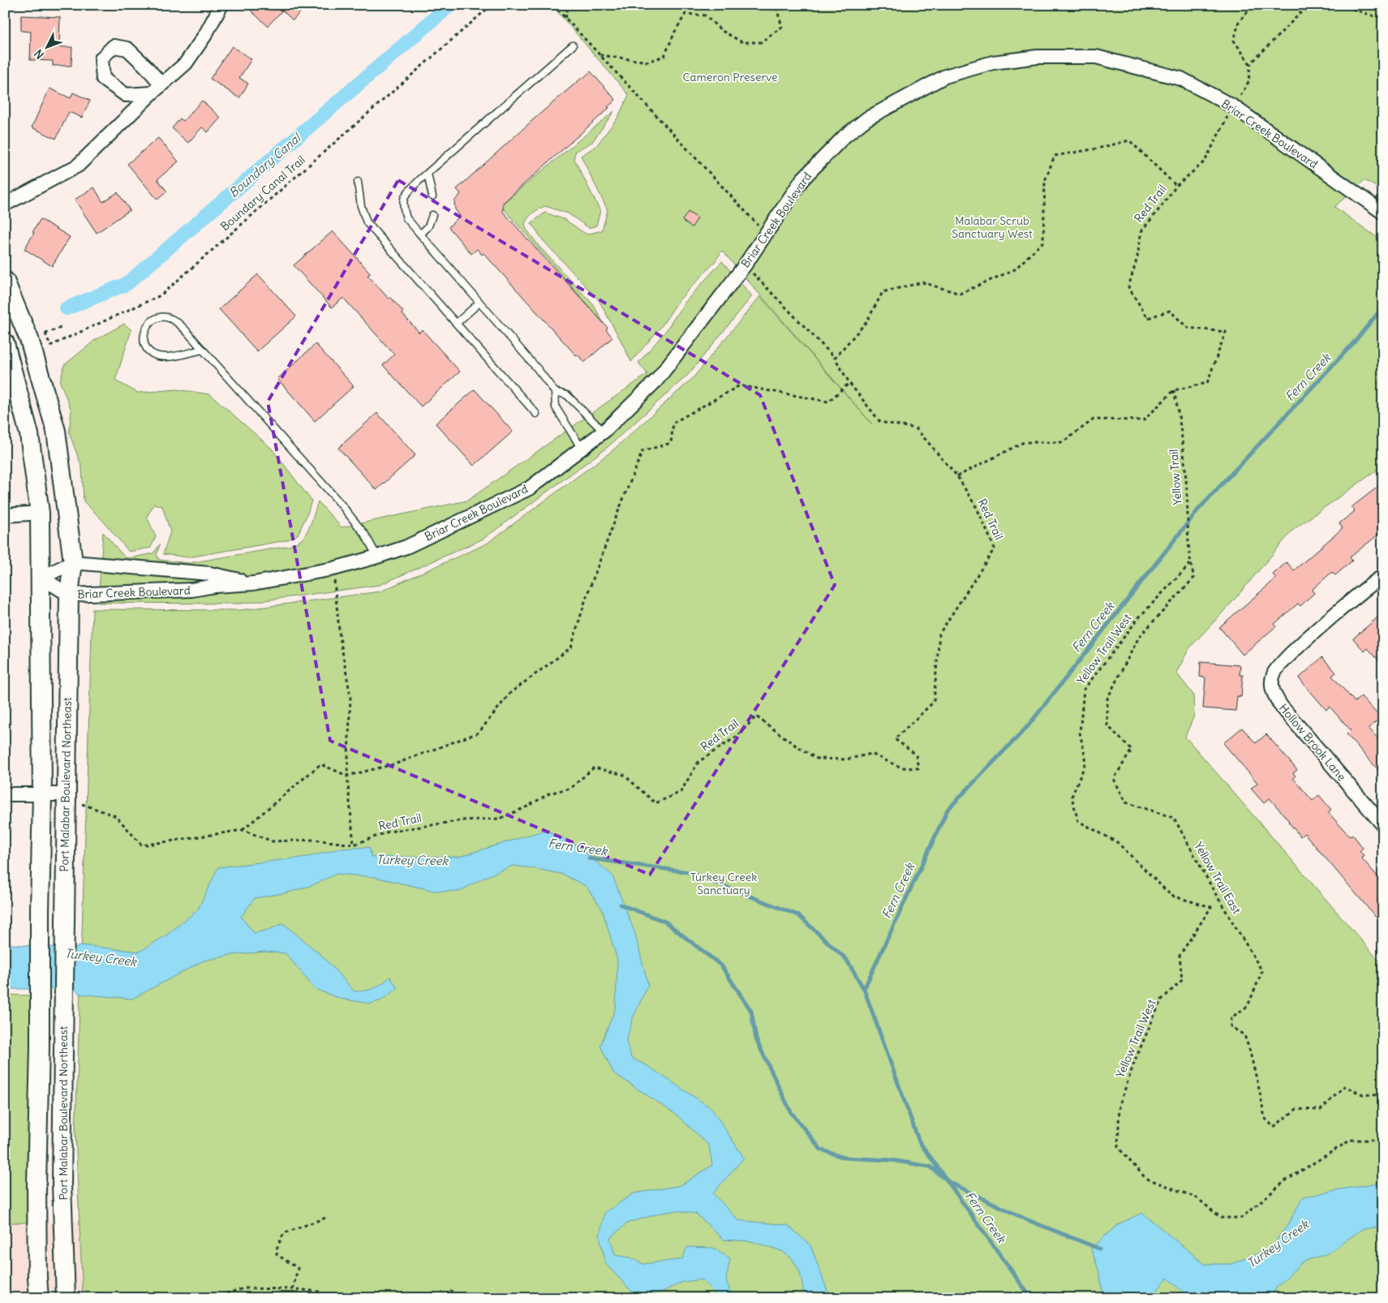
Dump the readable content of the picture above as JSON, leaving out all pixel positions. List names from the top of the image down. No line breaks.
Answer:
{"streets":{"street":["Briar Creek Boulevard","Hollow Brook Lane","Port Malabar Boulevard Northeast"],"path":["Boundary Canal Trail","Red Trail","Yellow Trail","Yellow Trail West","Yellow Trail East"]},"crossings":[["Briar Creek Boulevard","Red Trail"],["Briar Creek Boulevard","Port Malabar Boulevard Northeast"],["Boundary Canal Trail","Port Malabar Boulevard Northeast"],["Red Trail","Yellow Trail"],["Red Trail","Port Malabar Boulevard Northeast"],["Yellow Trail","Yellow Trail West"],["Yellow Trail","Yellow Trail East"],["Yellow Trail West","Yellow Trail East"]],"water":["Boundary Canal","Fern Creek","Turkey Creek"],"parks":["Cameron Preserve","Malabar Scrub Sanctuary West","Turkey Creek Sanctuary"],"north":"bottom left"}
